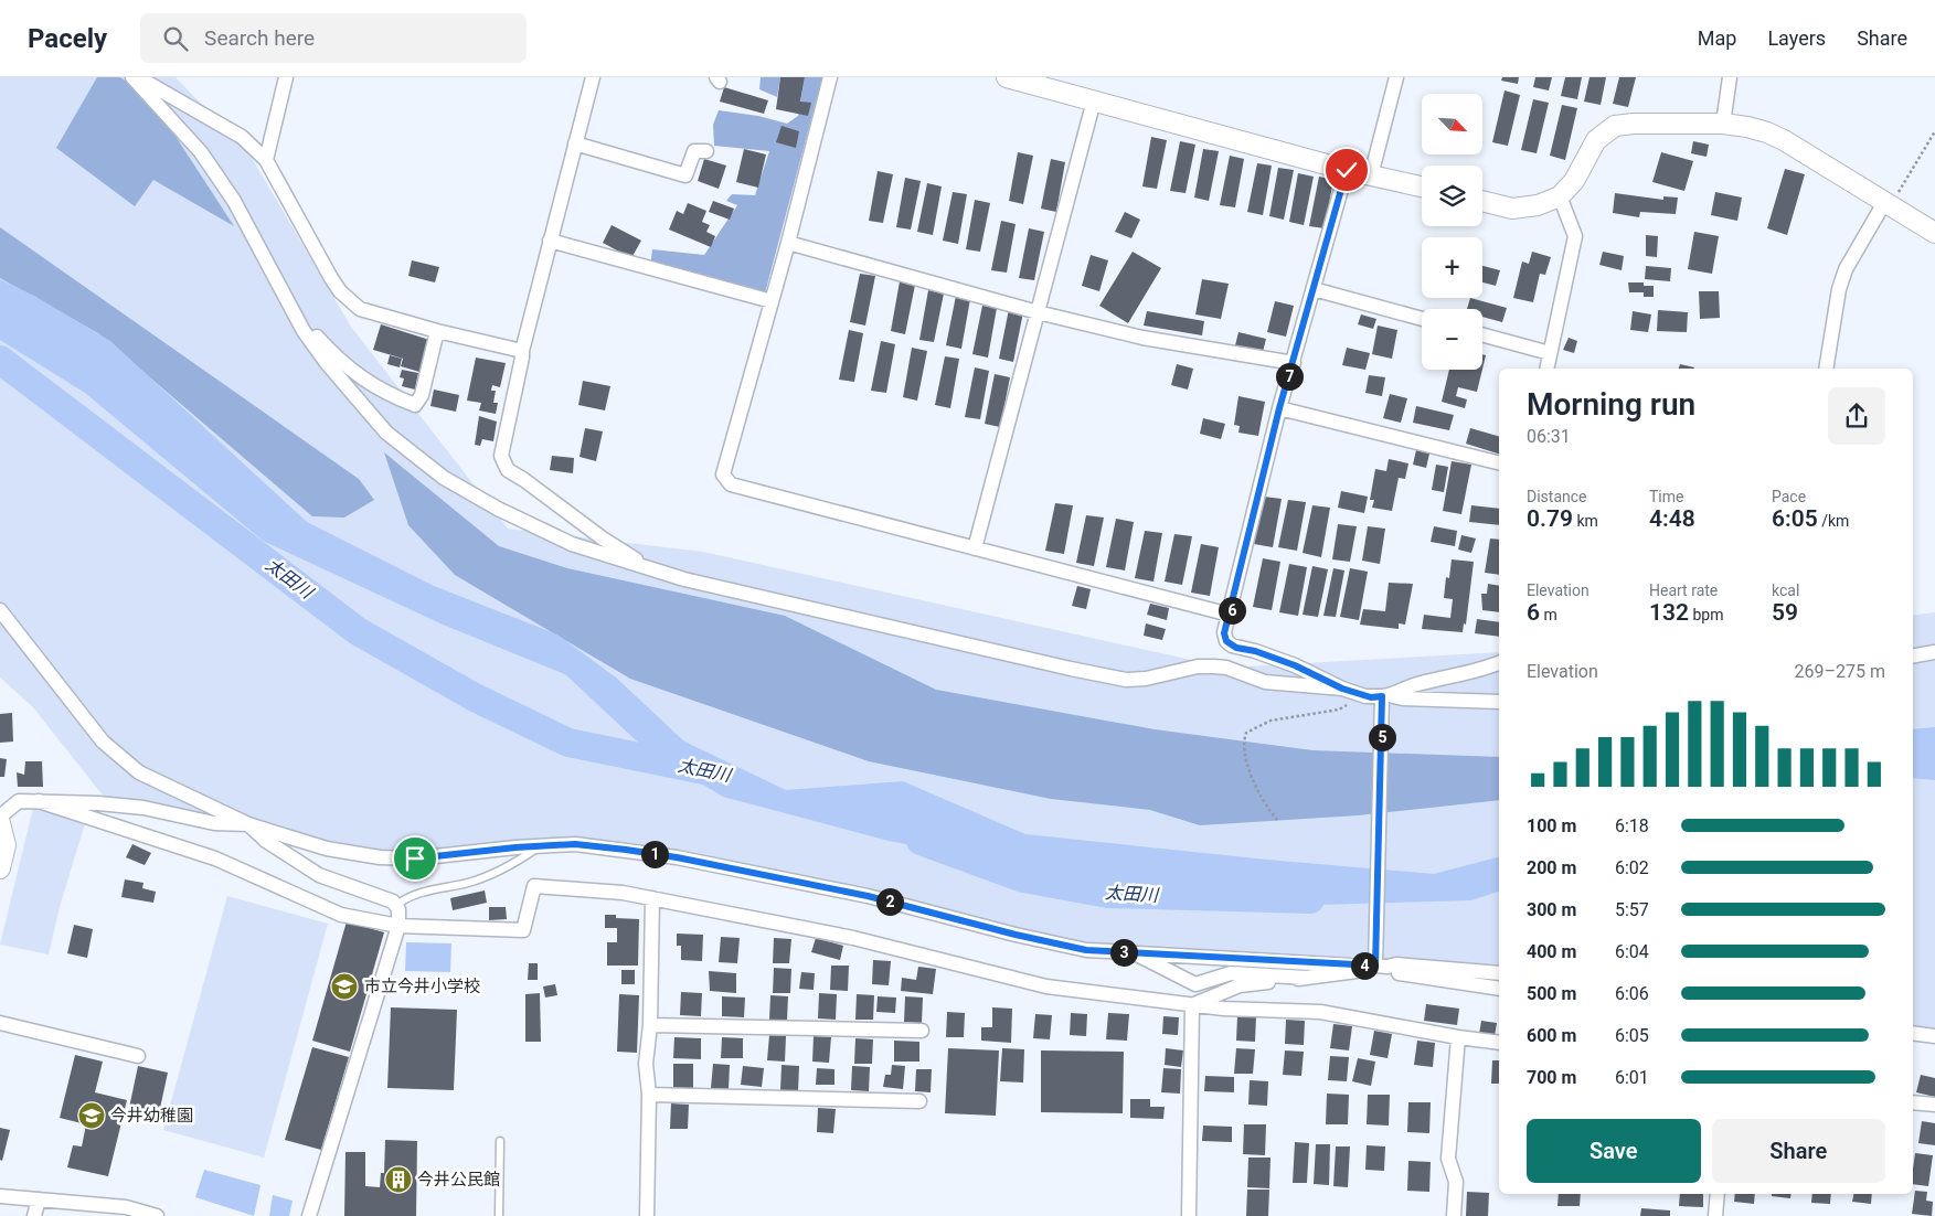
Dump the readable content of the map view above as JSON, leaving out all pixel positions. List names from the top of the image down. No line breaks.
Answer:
{"water":["太田川"],"places":{"school or university":["市立今井小学校","今井幼稚園"],"building":["今井公民館"]},"north":"bottom right","page":{"header":"Pacely","search":"Search here","nav":["Map","Layers","Share"],"map_buttons":["+","−"],"pins":["7","6","5","1","2","3","4"],"heading":["Morning run","06:31"],"stats":[["Distance","0.79 km"],["Time","4:48"],["Pace","6:05 /km"],["Elevation","6 m"],["Heart rate","132 bpm"],["kcal","59"]],"chart":["Elevation","269–275 m"],"list":[{"name":"100 m","note":"6:18"},{"name":"200 m","note":"6:02"},{"name":"300 m","note":"5:57"},{"name":"400 m","note":"6:04"},{"name":"500 m","note":"6:06"},{"name":"600 m","note":"6:05"},{"name":"700 m","note":"6:01"}],"buttons":["Save","Share"]}}
